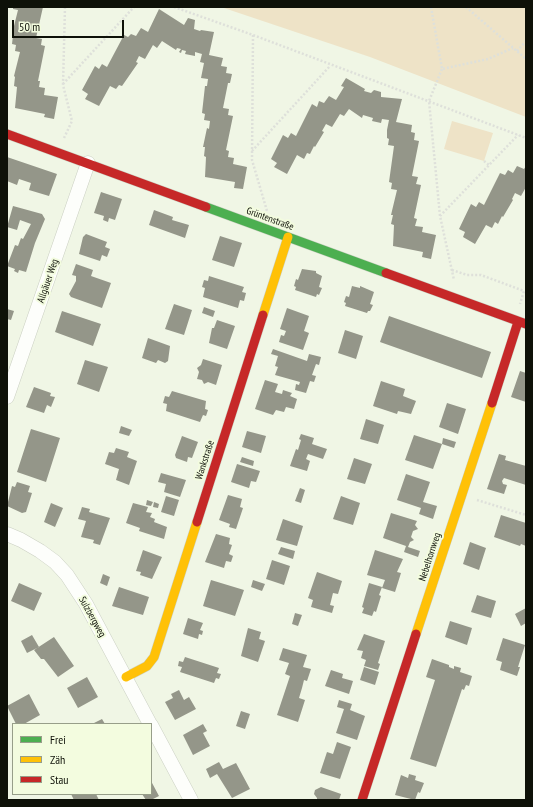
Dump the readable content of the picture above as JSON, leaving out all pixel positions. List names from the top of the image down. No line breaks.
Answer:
{"streets":{"street":["Grüntenstraße","Allgäuer Weg","Wankstraße","Nebelhornweg","Sulzbergweg"]},"crossings":[["Grüntenstraße","Allgäuer Weg"],["Grüntenstraße","Wankstraße"],["Grüntenstraße","Nebelhornweg"],["Wankstraße","Sulzbergweg"]],"legend":["Frei","Zäh","Stau"],"scale_bar":"50 m"}
